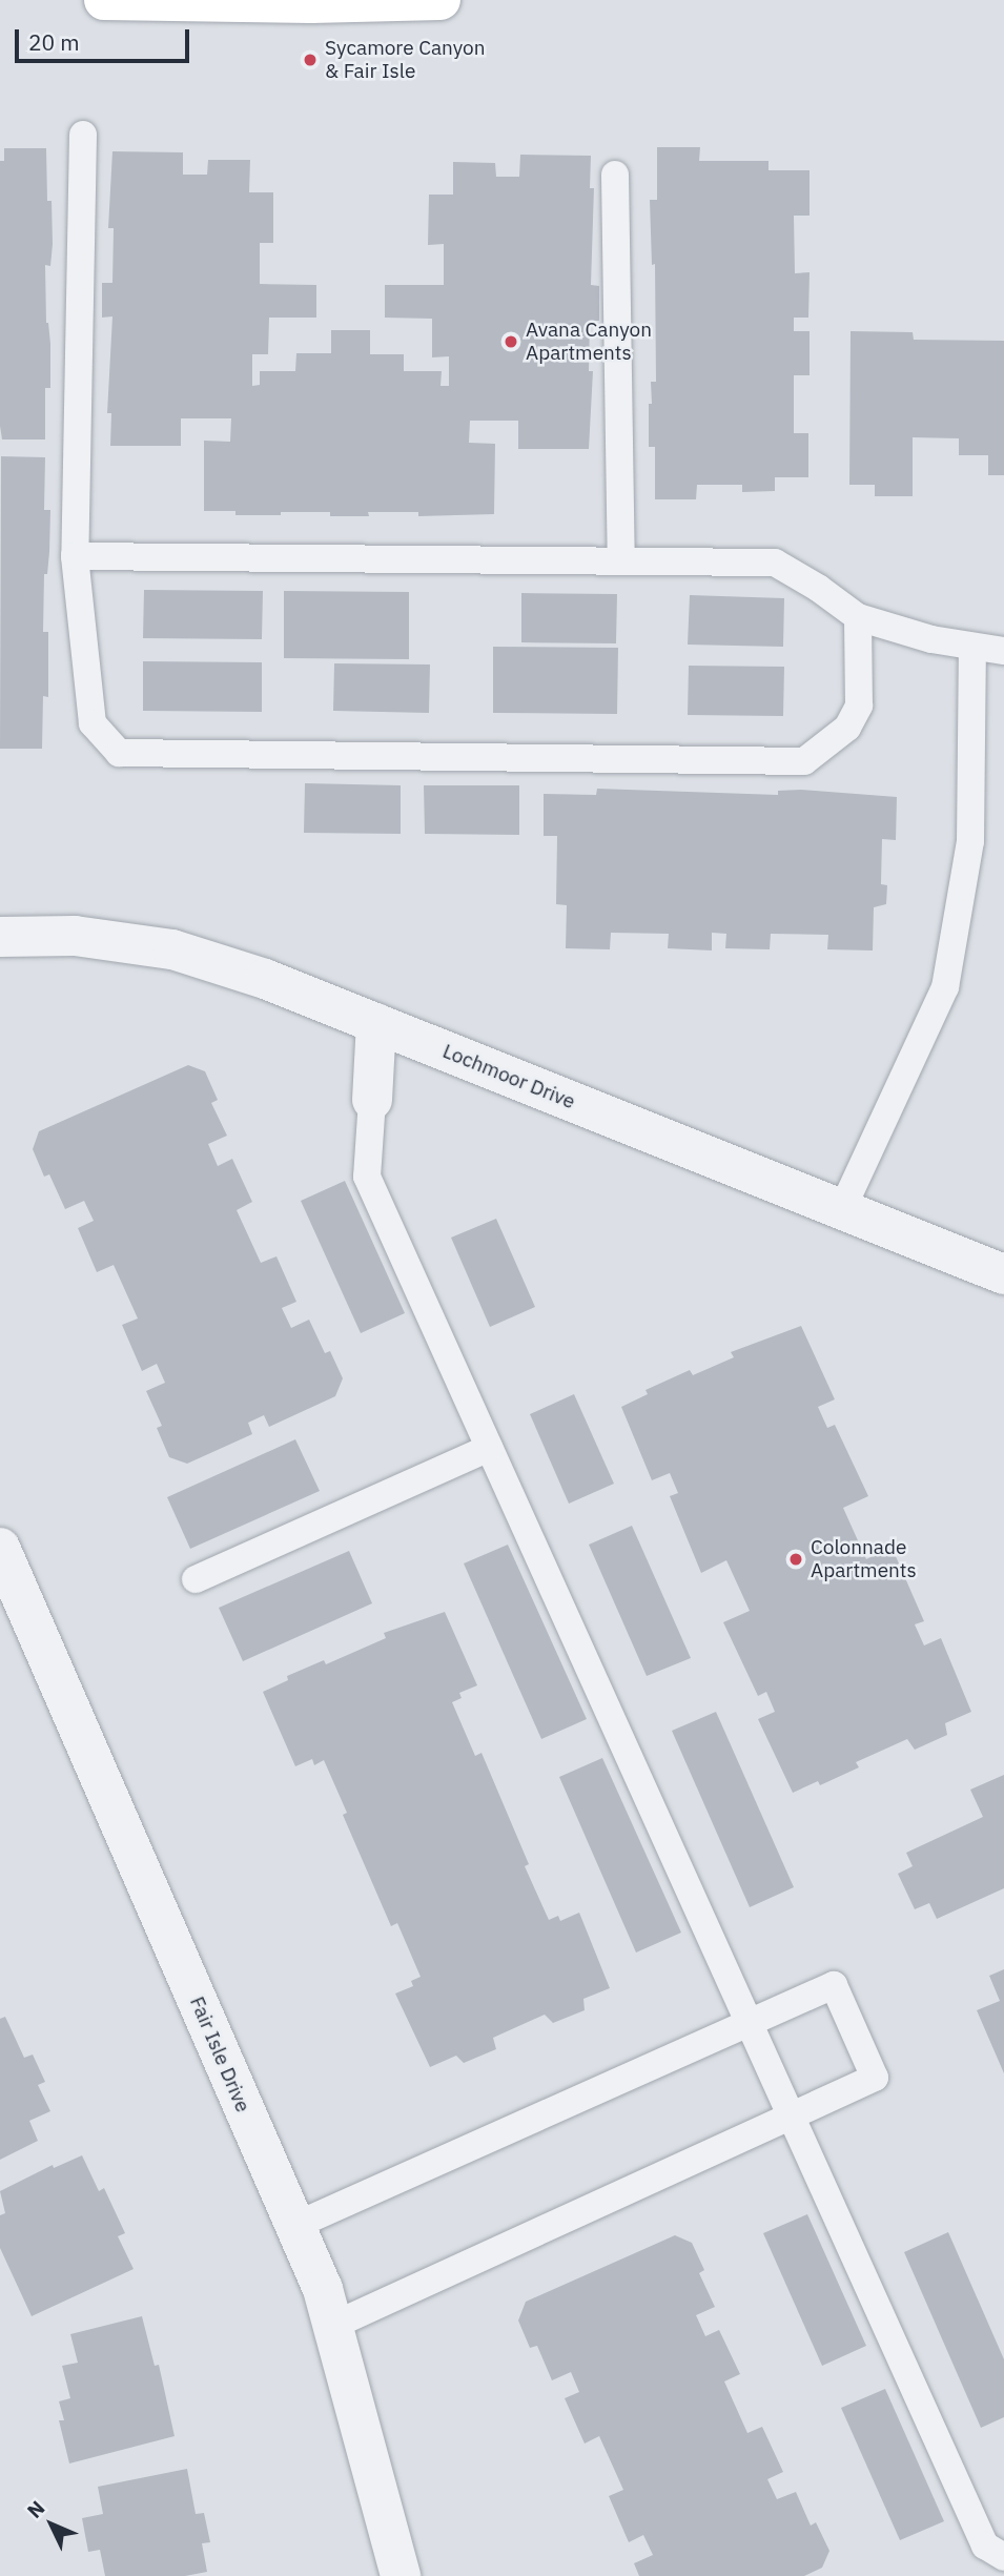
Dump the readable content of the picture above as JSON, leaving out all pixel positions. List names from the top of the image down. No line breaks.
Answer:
{"streets":{"street":["Lochmoor Drive","Fair Isle Drive"]},"places":["Sycamore Canyon & Fair Isle","Avana Canyon Apartments","Colonnade Apartments"],"scale_bar":"20 m","north":"top left"}
